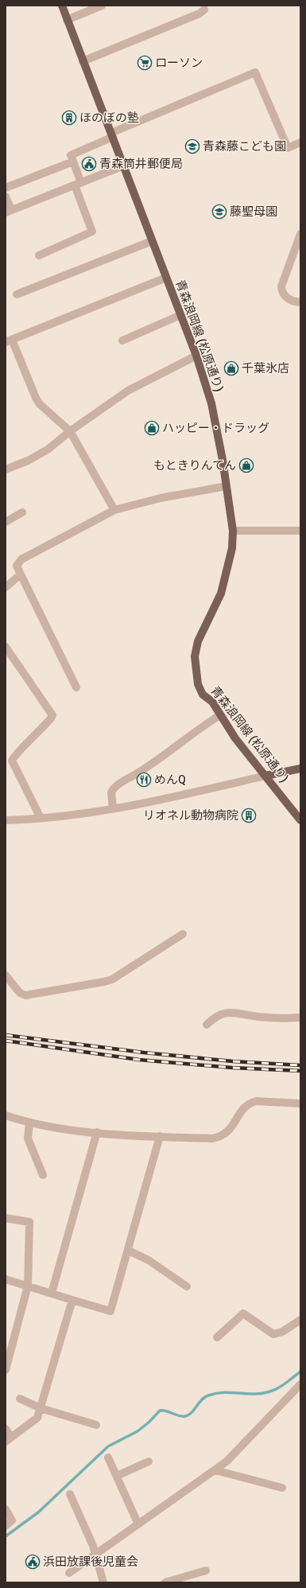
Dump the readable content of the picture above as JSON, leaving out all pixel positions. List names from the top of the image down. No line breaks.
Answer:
{"streets":{"main road":["青森浪岡線 (松原通り)"]},"places":{"supermarket":["ローソン"],"building":["ほのぼの塾","リオネル動物病院"],"school or university":["青森藤こども園","藤聖母園"],"public building":["青森筒井郵便局","浜田放課後児童会"],"shop":["千葉氷店","ハッピー・ドラッグ","もときりんてん"],"restaurant":["めんQ"]}}
